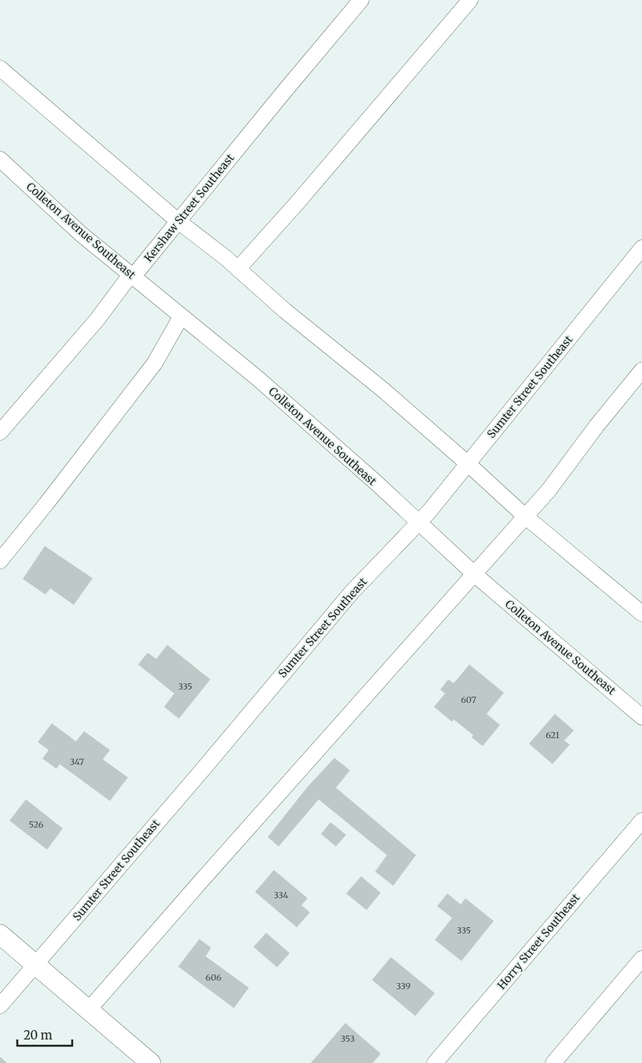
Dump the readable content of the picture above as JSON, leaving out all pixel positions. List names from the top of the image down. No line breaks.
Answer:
{"streets":{"street":["Kershaw Street Southeast","Colleton Avenue Southeast","Sumter Street Southeast","Horry Street Southeast"]},"crossings":[["Kershaw Street Southeast","Colleton Avenue Southeast"],["Colleton Avenue Southeast","Sumter Street Southeast"]],"house_numbers":["335","607","621","347","526","334","335","606","339","353"],"scale_bar":"20 m"}
